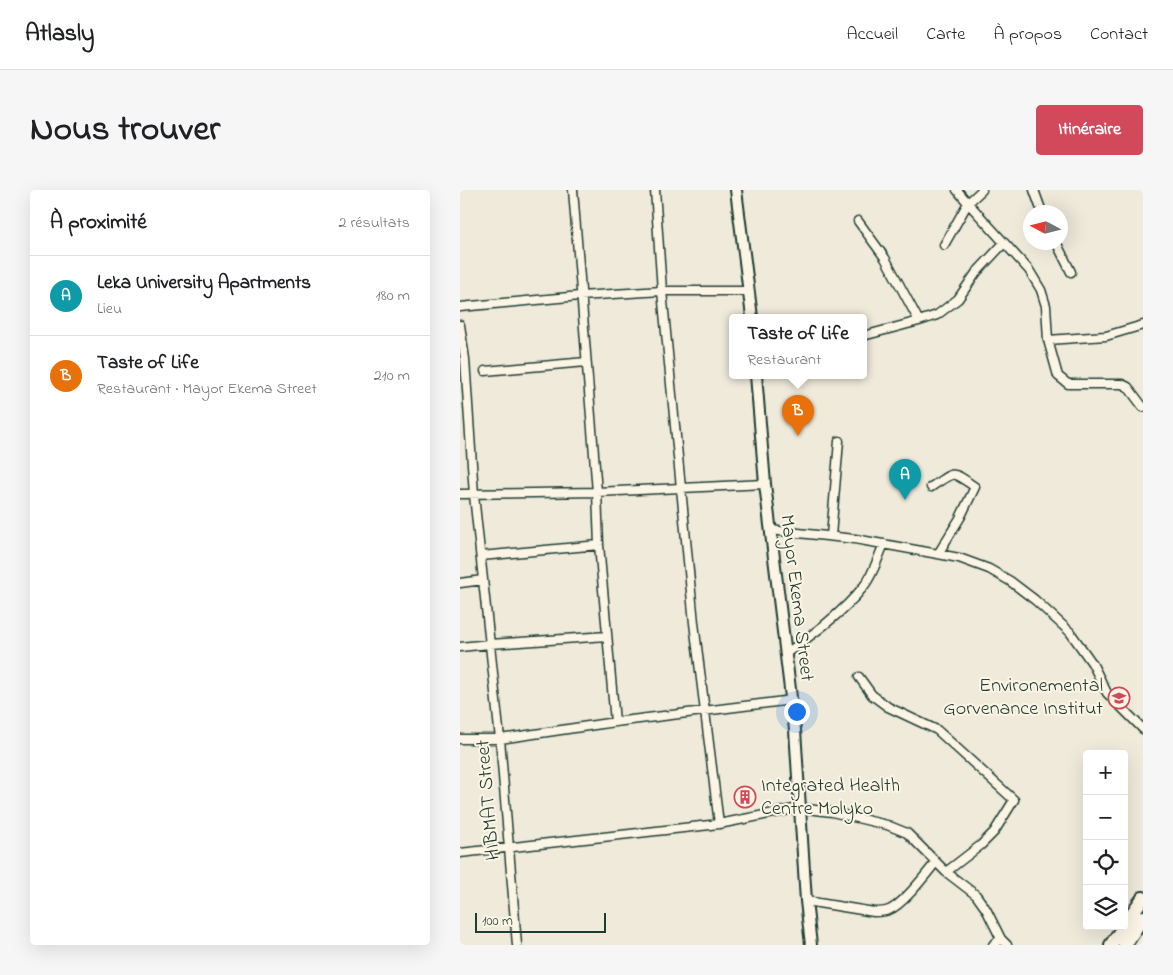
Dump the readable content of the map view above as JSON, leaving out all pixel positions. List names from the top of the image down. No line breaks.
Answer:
{"streets":{"street":["Mayor Ekema Street","HIBMAT Street"]},"places":{"school or university":["Environemental Gorvenance Institut"],"building":["Integrated Health Centre Molyko"]},"scale_bar":"100 m","north":"left","page":{"header":"Atlasly","nav":["Accueil","Carte","À propos","Contact"],"title":"Nous trouver","buttons":"Itinéraire","heading":["À proximité","2 résultats"],"list":[{"mark":"A","name":"Leka University Apartments","note":"Lieu","value":"180 m"},{"mark":"B","name":"Taste of Life","note":"Restaurant · Mayor Ekema Street","value":"210 m"}],"popup":["Taste of Life","Restaurant"],"pins":["B","A"],"map_buttons":["+","−"],"scale":"100 m"}}
